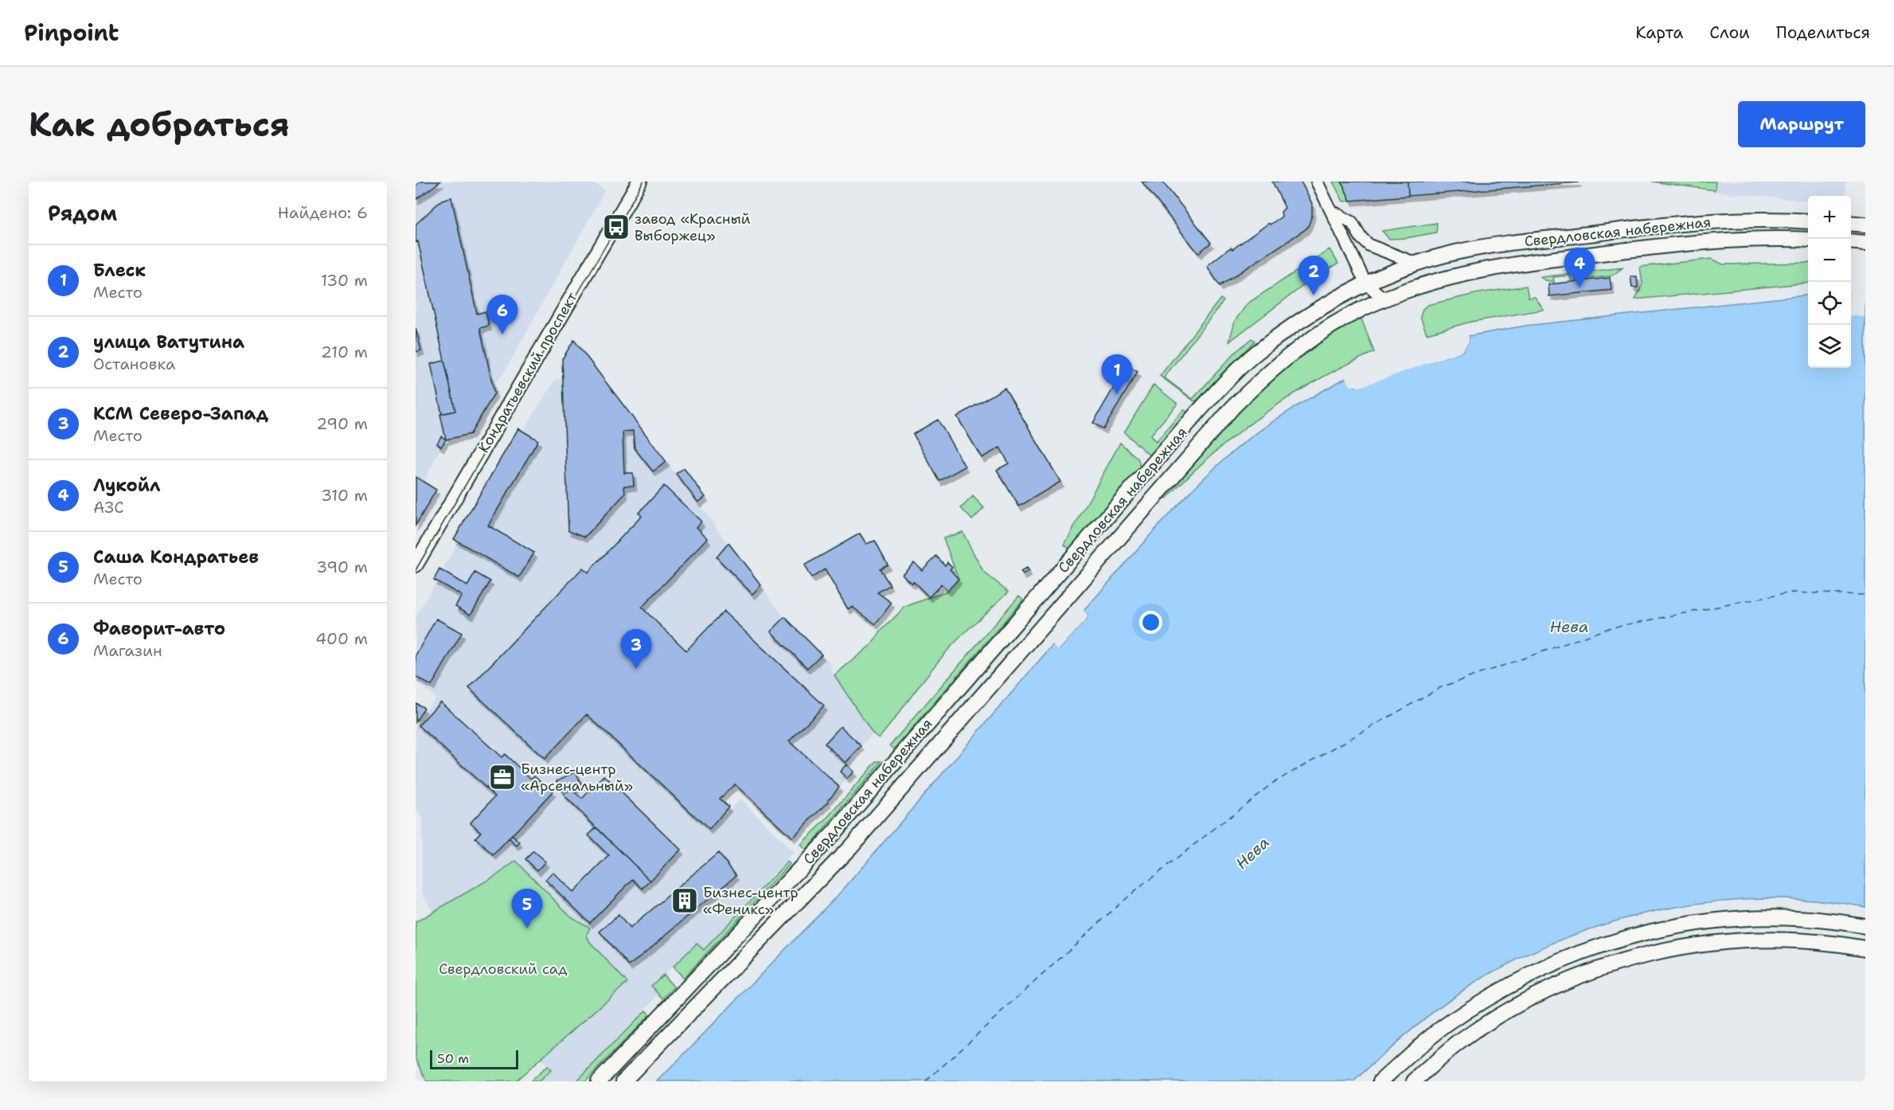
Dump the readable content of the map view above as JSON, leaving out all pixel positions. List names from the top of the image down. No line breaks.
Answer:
{"streets":{"main road":["Свердловская набережная","Кондратьевский проспект"]},"water":["Нева"],"parks":["Свердловский сад"],"places":{"bus stop":["завод «Красный Выборжец»"],"office":["Бизнес-центр «Арсенальный»"],"building":["Бизнес-центр «Феникс»"]},"scale_bar":"50 m","page":{"header":"Pinpoint","nav":["Карта","Слои","Поделиться"],"buttons":"Маршрут","title":"Как добраться","heading":["Рядом","Найдено: 6"],"map_buttons":["+","−"],"list":[{"mark":"1","name":"Блеск","note":"Место","value":"130 m"},{"mark":"2","name":"улица Ватутина","note":"Остановка","value":"210 m"},{"mark":"3","name":"КСМ Северо-Запад","note":"Место","value":"290 m"},{"mark":"4","name":"Лукойл","note":"АЗС","value":"310 m"},{"mark":"5","name":"Саша Кондратьев","note":"Место","value":"390 m"},{"mark":"6","name":"Фаворит-авто","note":"Магазин","value":"400 m"}],"pins":["4","2","6","1","3","5"],"scale":"50 m"}}
